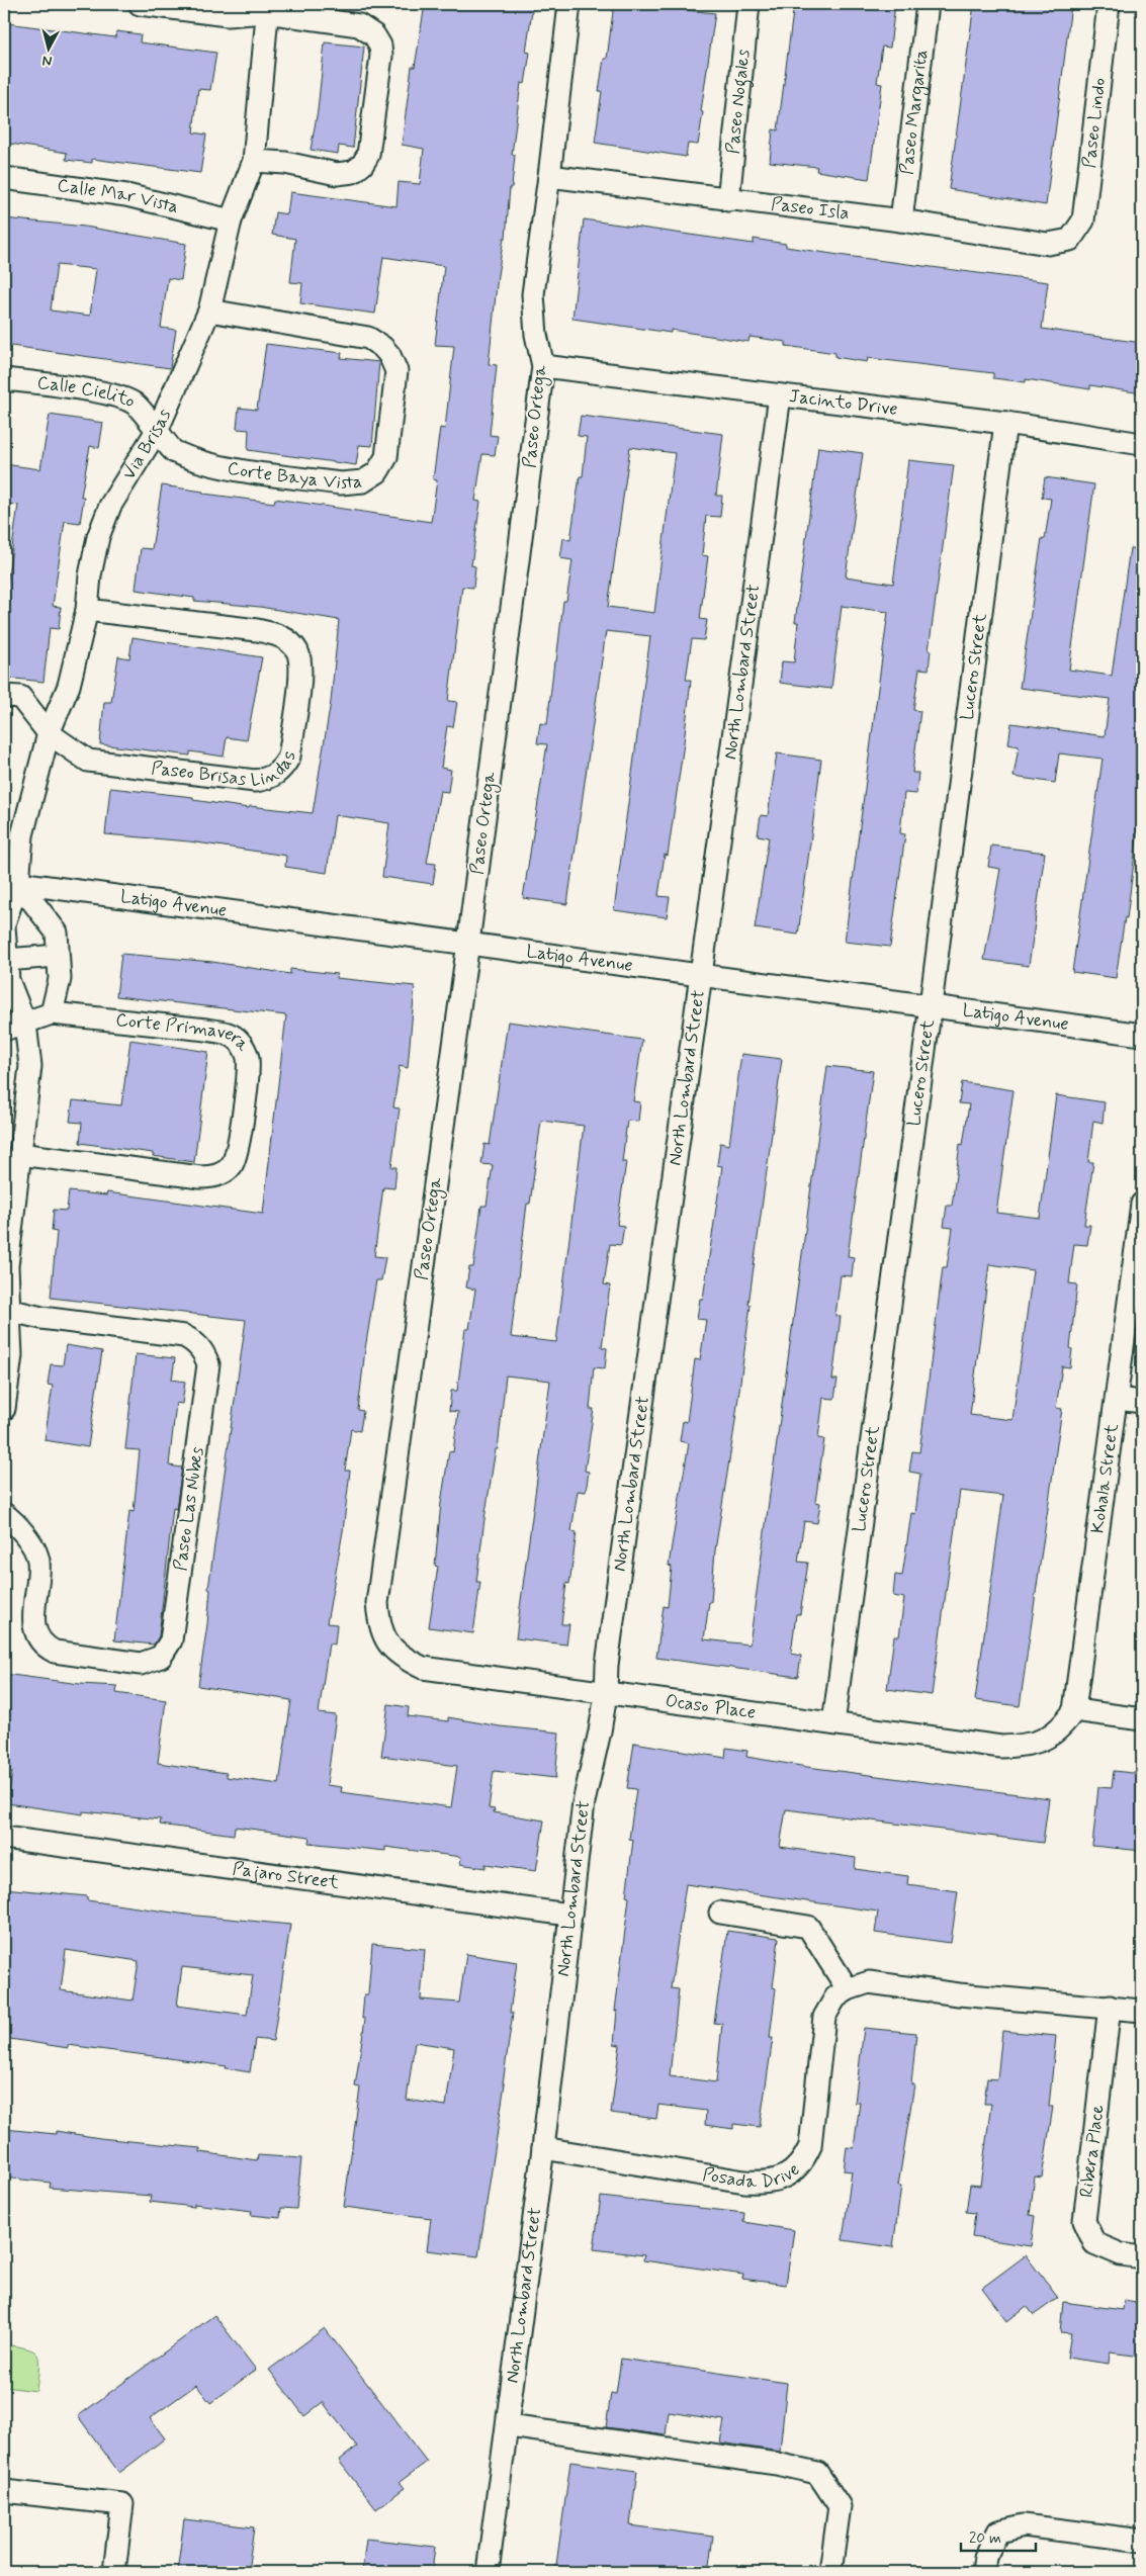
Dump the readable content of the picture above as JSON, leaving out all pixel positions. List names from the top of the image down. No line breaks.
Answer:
{"streets":{"street":["Paseo Nogales","Paseo Margarita","Paseo Lindo","Calle Mar Vista","Paseo Isla","Calle Cielito","Jacinto Drive","Paseo Ortega","Via Brisas","Corte Baya Vista","Lucero Street","North Lombard Street","Paseo Brisas Lindas","Latigo Avenue","Corte Primavera","Kohala Street","Paseo Las Nubes","Ocaso Place","Pajaro Street","Ribera Place","Posada Drive"]},"crossings":[["Paseo Nogales","Paseo Isla"],["Paseo Margarita","Paseo Isla"],["Paseo Lindo","Paseo Isla"],["Calle Mar Vista","Via Brisas"],["Paseo Isla","Paseo Ortega"],["Calle Cielito","Via Brisas"],["Calle Cielito","Corte Baya Vista"],["Jacinto Drive","Paseo Ortega"],["Jacinto Drive","Lucero Street"],["Jacinto Drive","North Lombard Street"],["Paseo Ortega","Latigo Avenue"],["Paseo Ortega","Ocaso Place"],["Via Brisas","Corte Baya Vista"],["Via Brisas","Paseo Brisas Lindas"],["Via Brisas","Latigo Avenue"],["Via Brisas","Corte Primavera"],["Via Brisas","Paseo Las Nubes"],["Lucero Street","Latigo Avenue"],["Lucero Street","Ocaso Place"],["North Lombard Street","Latigo Avenue"],["North Lombard Street","Ocaso Place"],["North Lombard Street","Pajaro Street"],["North Lombard Street","Posada Drive"],["Kohala Street","Ocaso Place"],["Ribera Place","Posada Drive"]],"scale_bar":"20 m","north":"bottom"}
